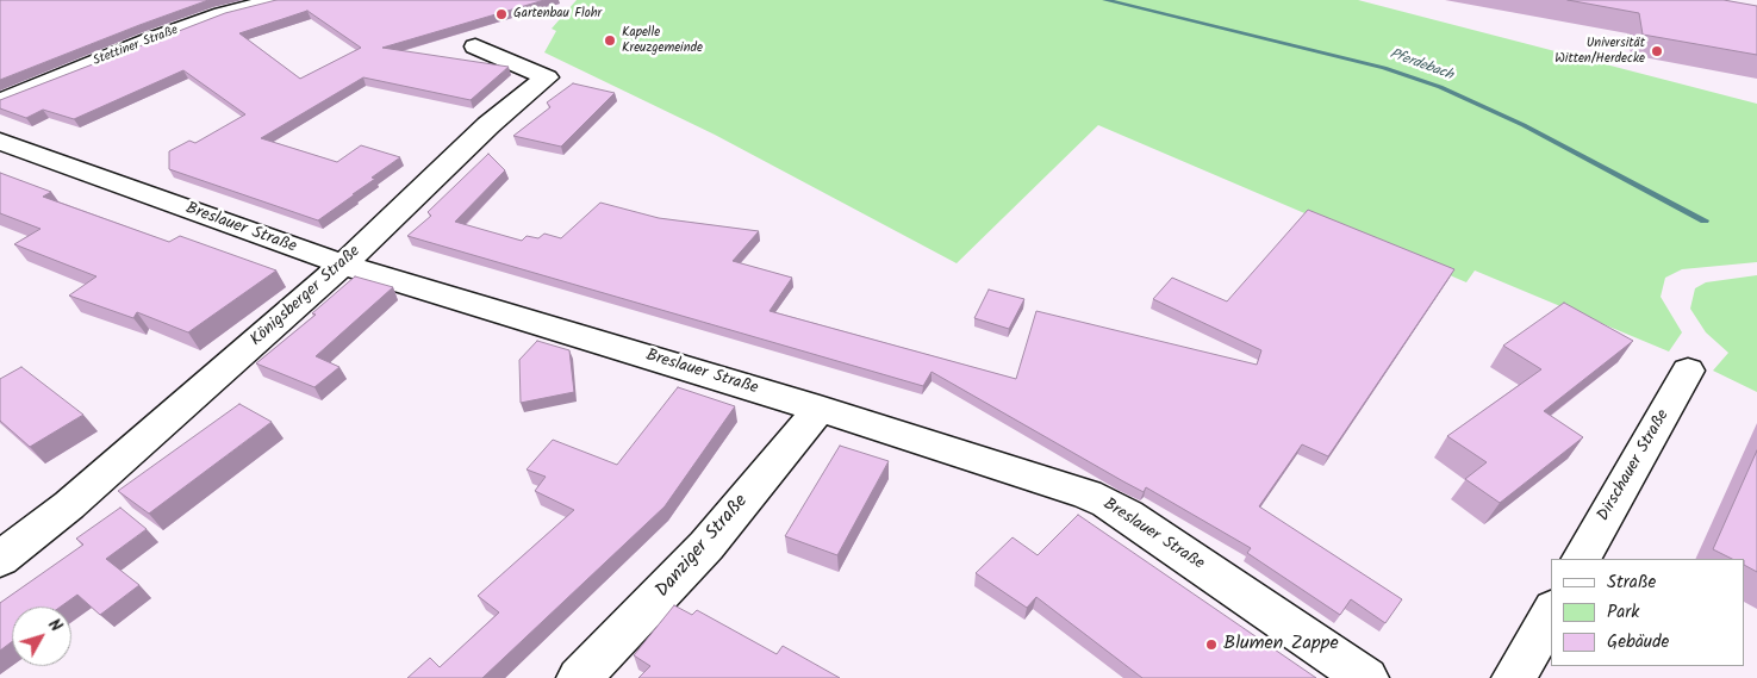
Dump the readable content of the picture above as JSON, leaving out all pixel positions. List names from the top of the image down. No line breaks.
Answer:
{"streets":{"street":["Stettiner Straße","Breslauer Straße","Königsberger Straße","Dirschauer Straße","Danziger Straße"]},"crossings":[["Breslauer Straße","Königsberger Straße"],["Breslauer Straße","Danziger Straße"]],"water":["Pferdebach"],"places":["Gartenbau Flohr","Kapelle Kreuzgemeinde","Universität Witten/Herdecke","Blumen Zappe"],"legend":["Straße","Park","Gebäude"],"north":"top right"}
